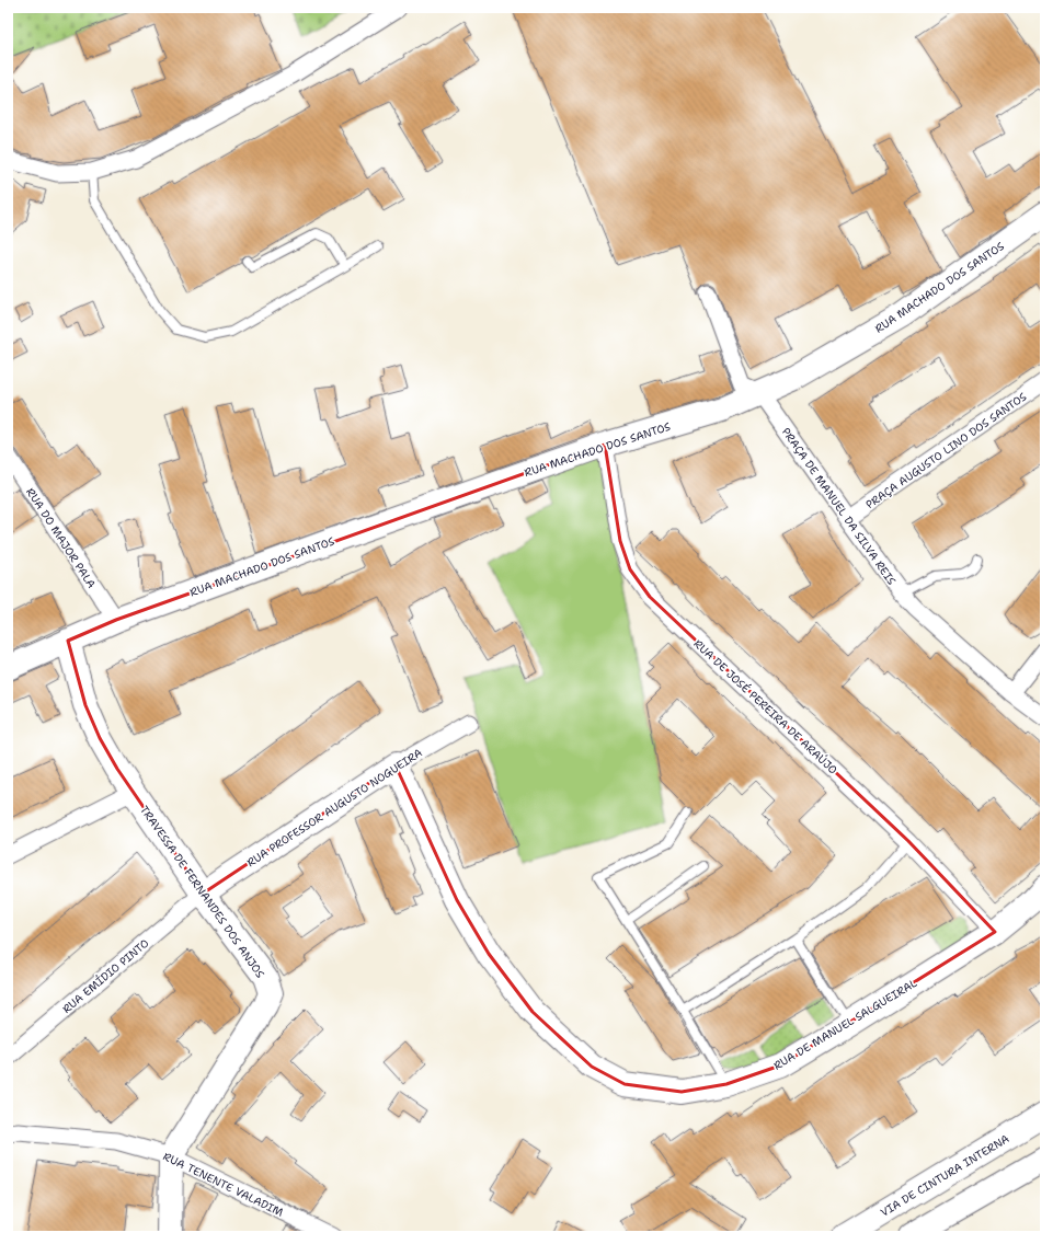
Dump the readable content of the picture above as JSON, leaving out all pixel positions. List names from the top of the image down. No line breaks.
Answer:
{"streets":{"main road":["RUA MACHADO DOS SANTOS","RUA PROFESSOR AUGUSTO NOGUEIRA","TRAVESSA DE FERNANDES DOS ANJOS","RUA DE MANUEL SALGUEIRAL","VIA DE CINTURA INTERNA"],"street":["PRAÇA AUGUSTO LINO DOS SANTOS","PRAÇA DE MANUEL DA SILVA REIS","RUA DO MAJOR PALA","RUA DE JOSÉ PEREIRA DE ARAÚJO","RUA EMÍDIO PINTO","RUA TENENTE VALADIM"]},"crossings":[["RUA MACHADO DOS SANTOS","PRAÇA DE MANUEL DA SILVA REIS"],["RUA MACHADO DOS SANTOS","RUA DO MAJOR PALA"],["RUA MACHADO DOS SANTOS","RUA DE JOSÉ PEREIRA DE ARAÚJO"],["RUA MACHADO DOS SANTOS","TRAVESSA DE FERNANDES DOS ANJOS"],["PRAÇA AUGUSTO LINO DOS SANTOS","PRAÇA DE MANUEL DA SILVA REIS"],["RUA DE JOSÉ PEREIRA DE ARAÚJO","RUA DE MANUEL SALGUEIRAL"],["RUA PROFESSOR AUGUSTO NOGUEIRA","TRAVESSA DE FERNANDES DOS ANJOS"],["RUA PROFESSOR AUGUSTO NOGUEIRA","RUA EMÍDIO PINTO"],["RUA PROFESSOR AUGUSTO NOGUEIRA","RUA DE MANUEL SALGUEIRAL"],["TRAVESSA DE FERNANDES DOS ANJOS","RUA EMÍDIO PINTO"],["TRAVESSA DE FERNANDES DOS ANJOS","RUA TENENTE VALADIM"]]}
